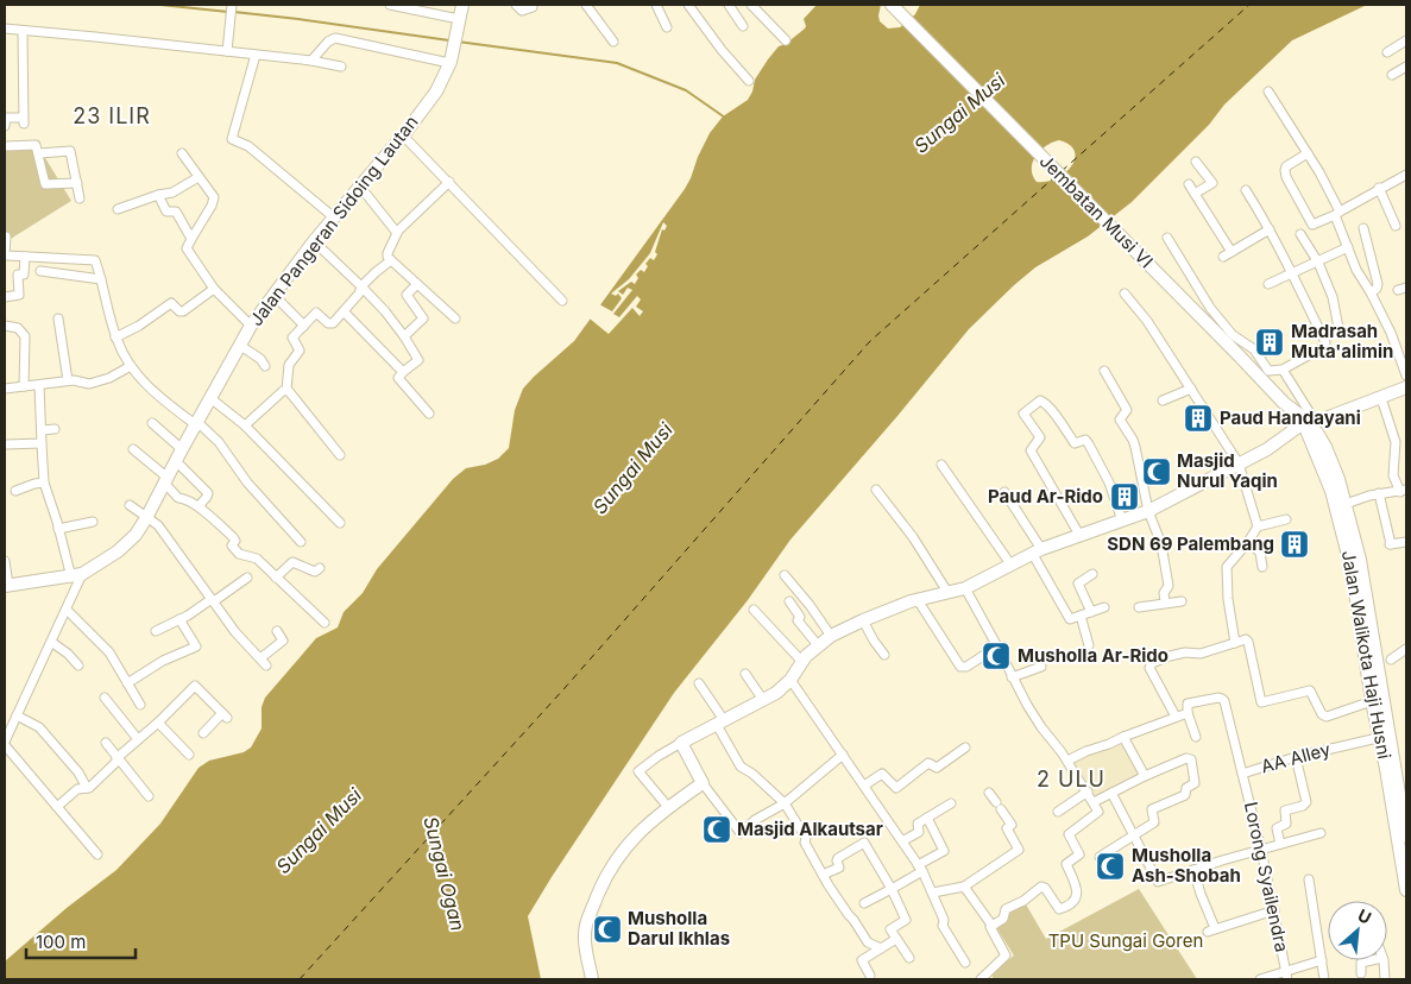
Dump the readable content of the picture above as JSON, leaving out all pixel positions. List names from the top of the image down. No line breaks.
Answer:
{"streets":{"street":["Jembatan Musi VI","Jalan Pangeran Sidoing Lautan","Jalan Walikota Haji Husni","AA Alley","Lorong Syailendra"]},"crossings":[["Jembatan Musi VI","Jalan Walikota Haji Husni"],["Jalan Walikota Haji Husni","AA Alley"],["AA Alley","Lorong Syailendra"]],"districts":["23 ILIR","2 ULU"],"water":["Sungai Musi","Sungai Ogan"],"parks":["TPU Sungai Goren"],"places":{"building":["Madrasah Muta'alimin","Paud Handayani","Paud Ar-Rido","SDN 69 Palembang"],"mosque":["Masjid Nurul Yaqin","Musholla Ar-Rido","Masjid Alkautsar","Musholla Ash-Shobah","Musholla Darul Ikhlas"]},"scale_bar":"100 m","north":"top right"}
